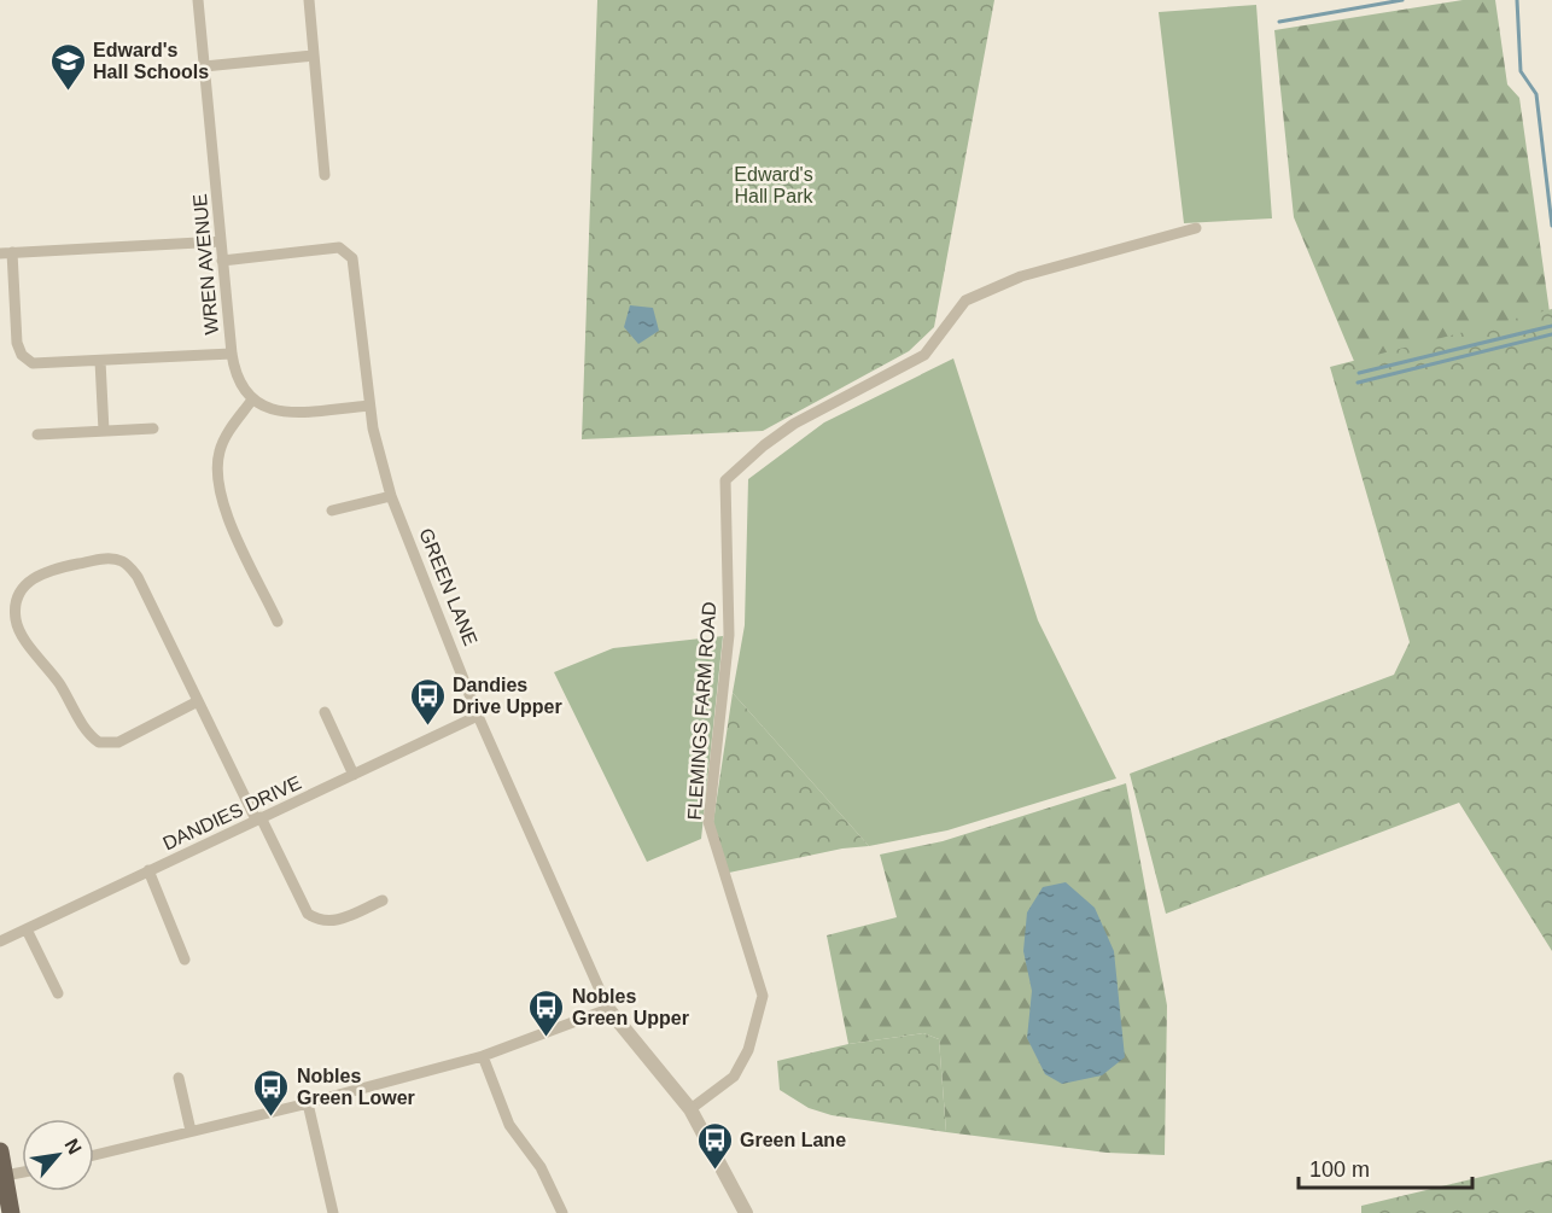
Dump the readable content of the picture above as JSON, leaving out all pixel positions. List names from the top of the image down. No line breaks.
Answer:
{"streets":{"street":["WREN AVENUE","GREEN LANE","FLEMINGS FARM ROAD","DANDIES DRIVE"]},"crossings":[["WREN AVENUE","GREEN LANE"],["GREEN LANE","FLEMINGS FARM ROAD"],["GREEN LANE","DANDIES DRIVE"]],"parks":["Edward's Hall Park"],"places":{"school or university":["Edward's Hall Schools"],"bus stop":["Dandies Drive Upper","Nobles Green Upper","Nobles Green Lower","Green Lane"]},"scale_bar":"100 m","north":"top right"}
